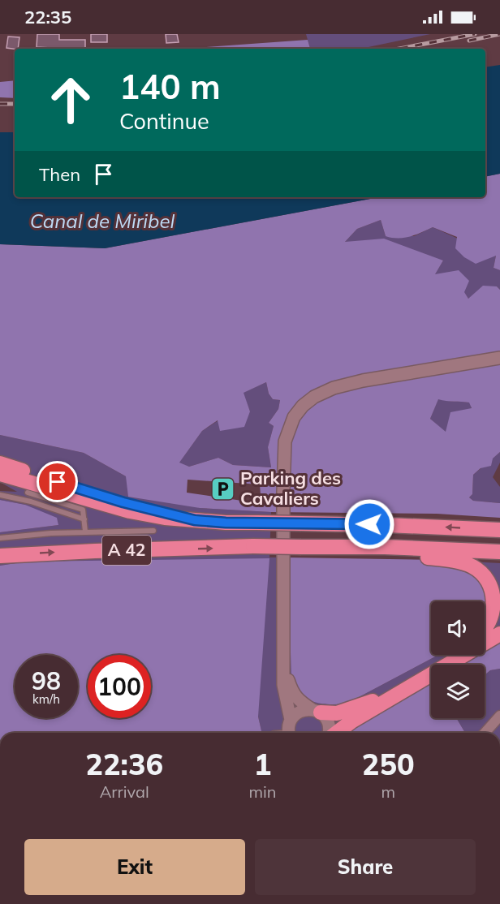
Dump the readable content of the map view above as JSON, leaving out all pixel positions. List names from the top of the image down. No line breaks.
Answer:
{"streets":{"highway":["A 42"]},"water":["Canal de Miribel"],"places":{"parking":["Parking des Cavaliers"]},"page":{"status":"22:35","turn":["140 m","Continue"],"then":"Then","speed":"98 km/h","limit":"100","eta":["22:36","Arrival","1","min","250","m"],"buttons":["Exit","Share"]}}
